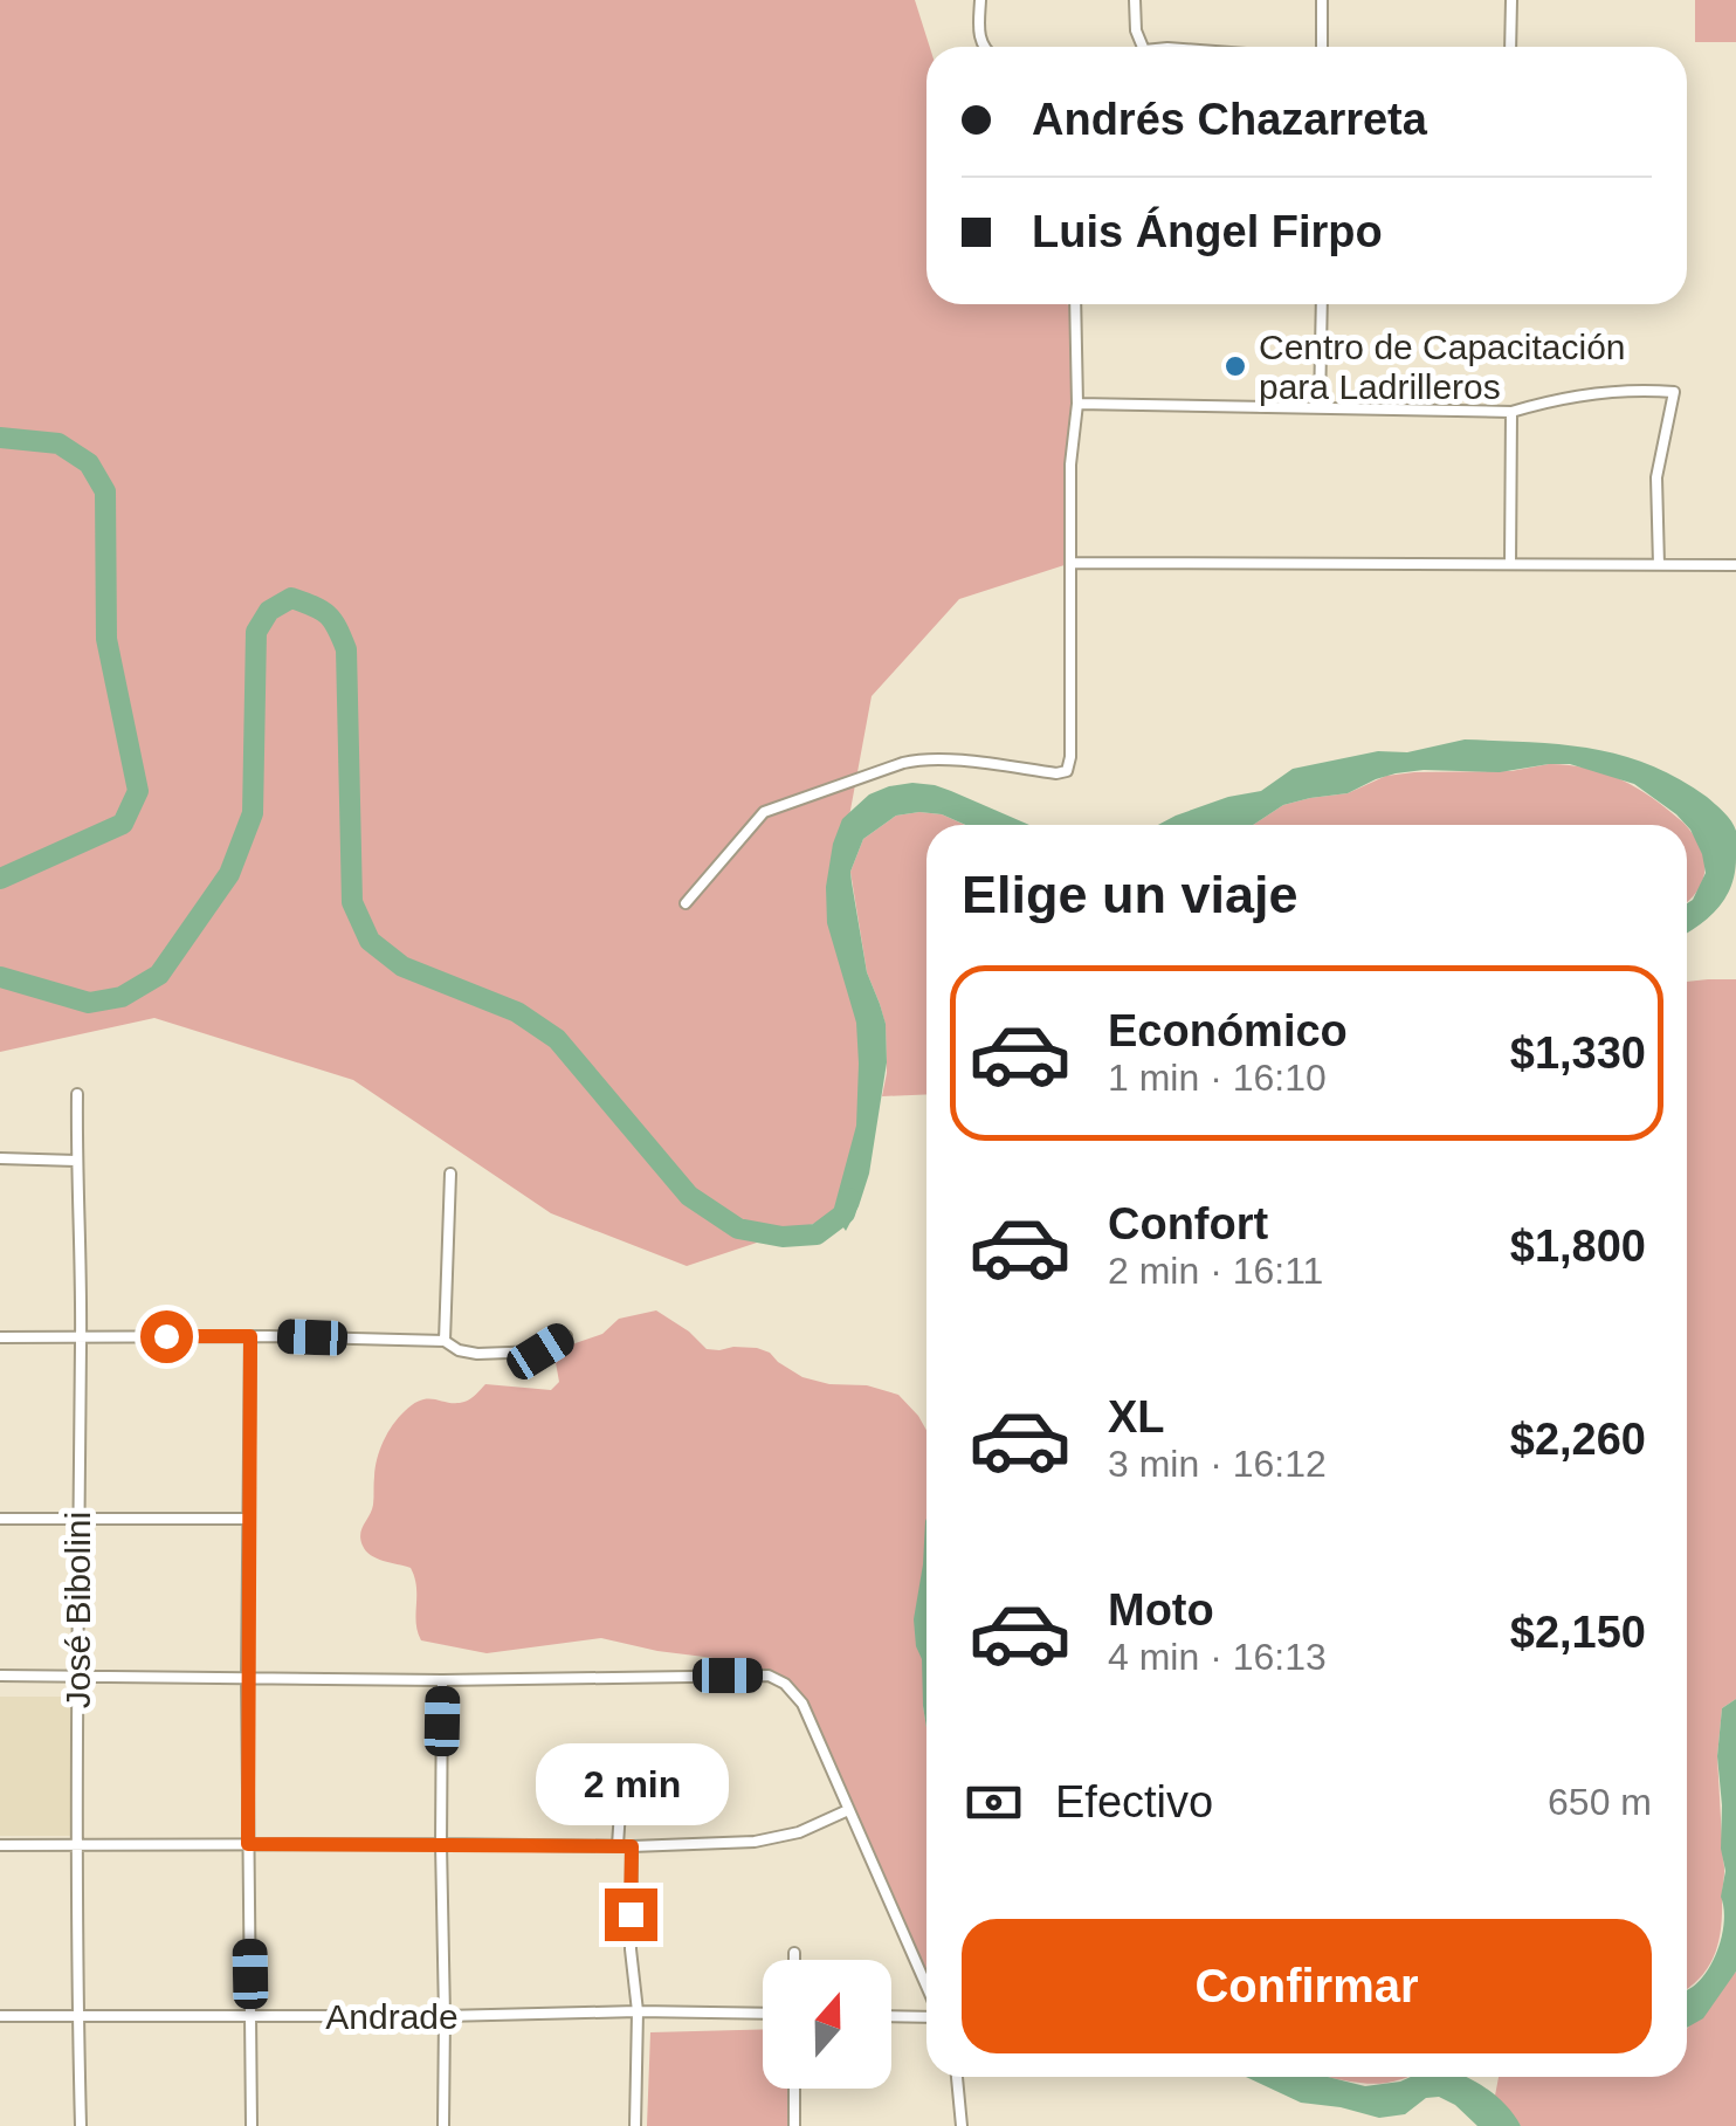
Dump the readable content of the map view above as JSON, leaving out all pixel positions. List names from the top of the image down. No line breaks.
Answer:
{"streets":{"street":["José Bibolini","Andrade"]},"crossings":[["José Bibolini","Andrade"]],"places":["Centro de Capacitación para Ladrilleros"],"north":"top","page":{"banner":["Andrés Chazarreta","Luis Ángel Firpo"],"heading":"Elige un viaje","list":[{"name":"Económico","note":"1 min · 16:10","value":"$1,330"},{"name":"Confort","note":"2 min · 16:11","value":"$1,800"},{"name":"XL","note":"3 min · 16:12","value":"$2,260"},{"name":"Moto","note":"4 min · 16:13","value":"$2,150"}],"pay":["Efectivo","650 m"],"bubble":"2 min","buttons":"Confirmar"}}
